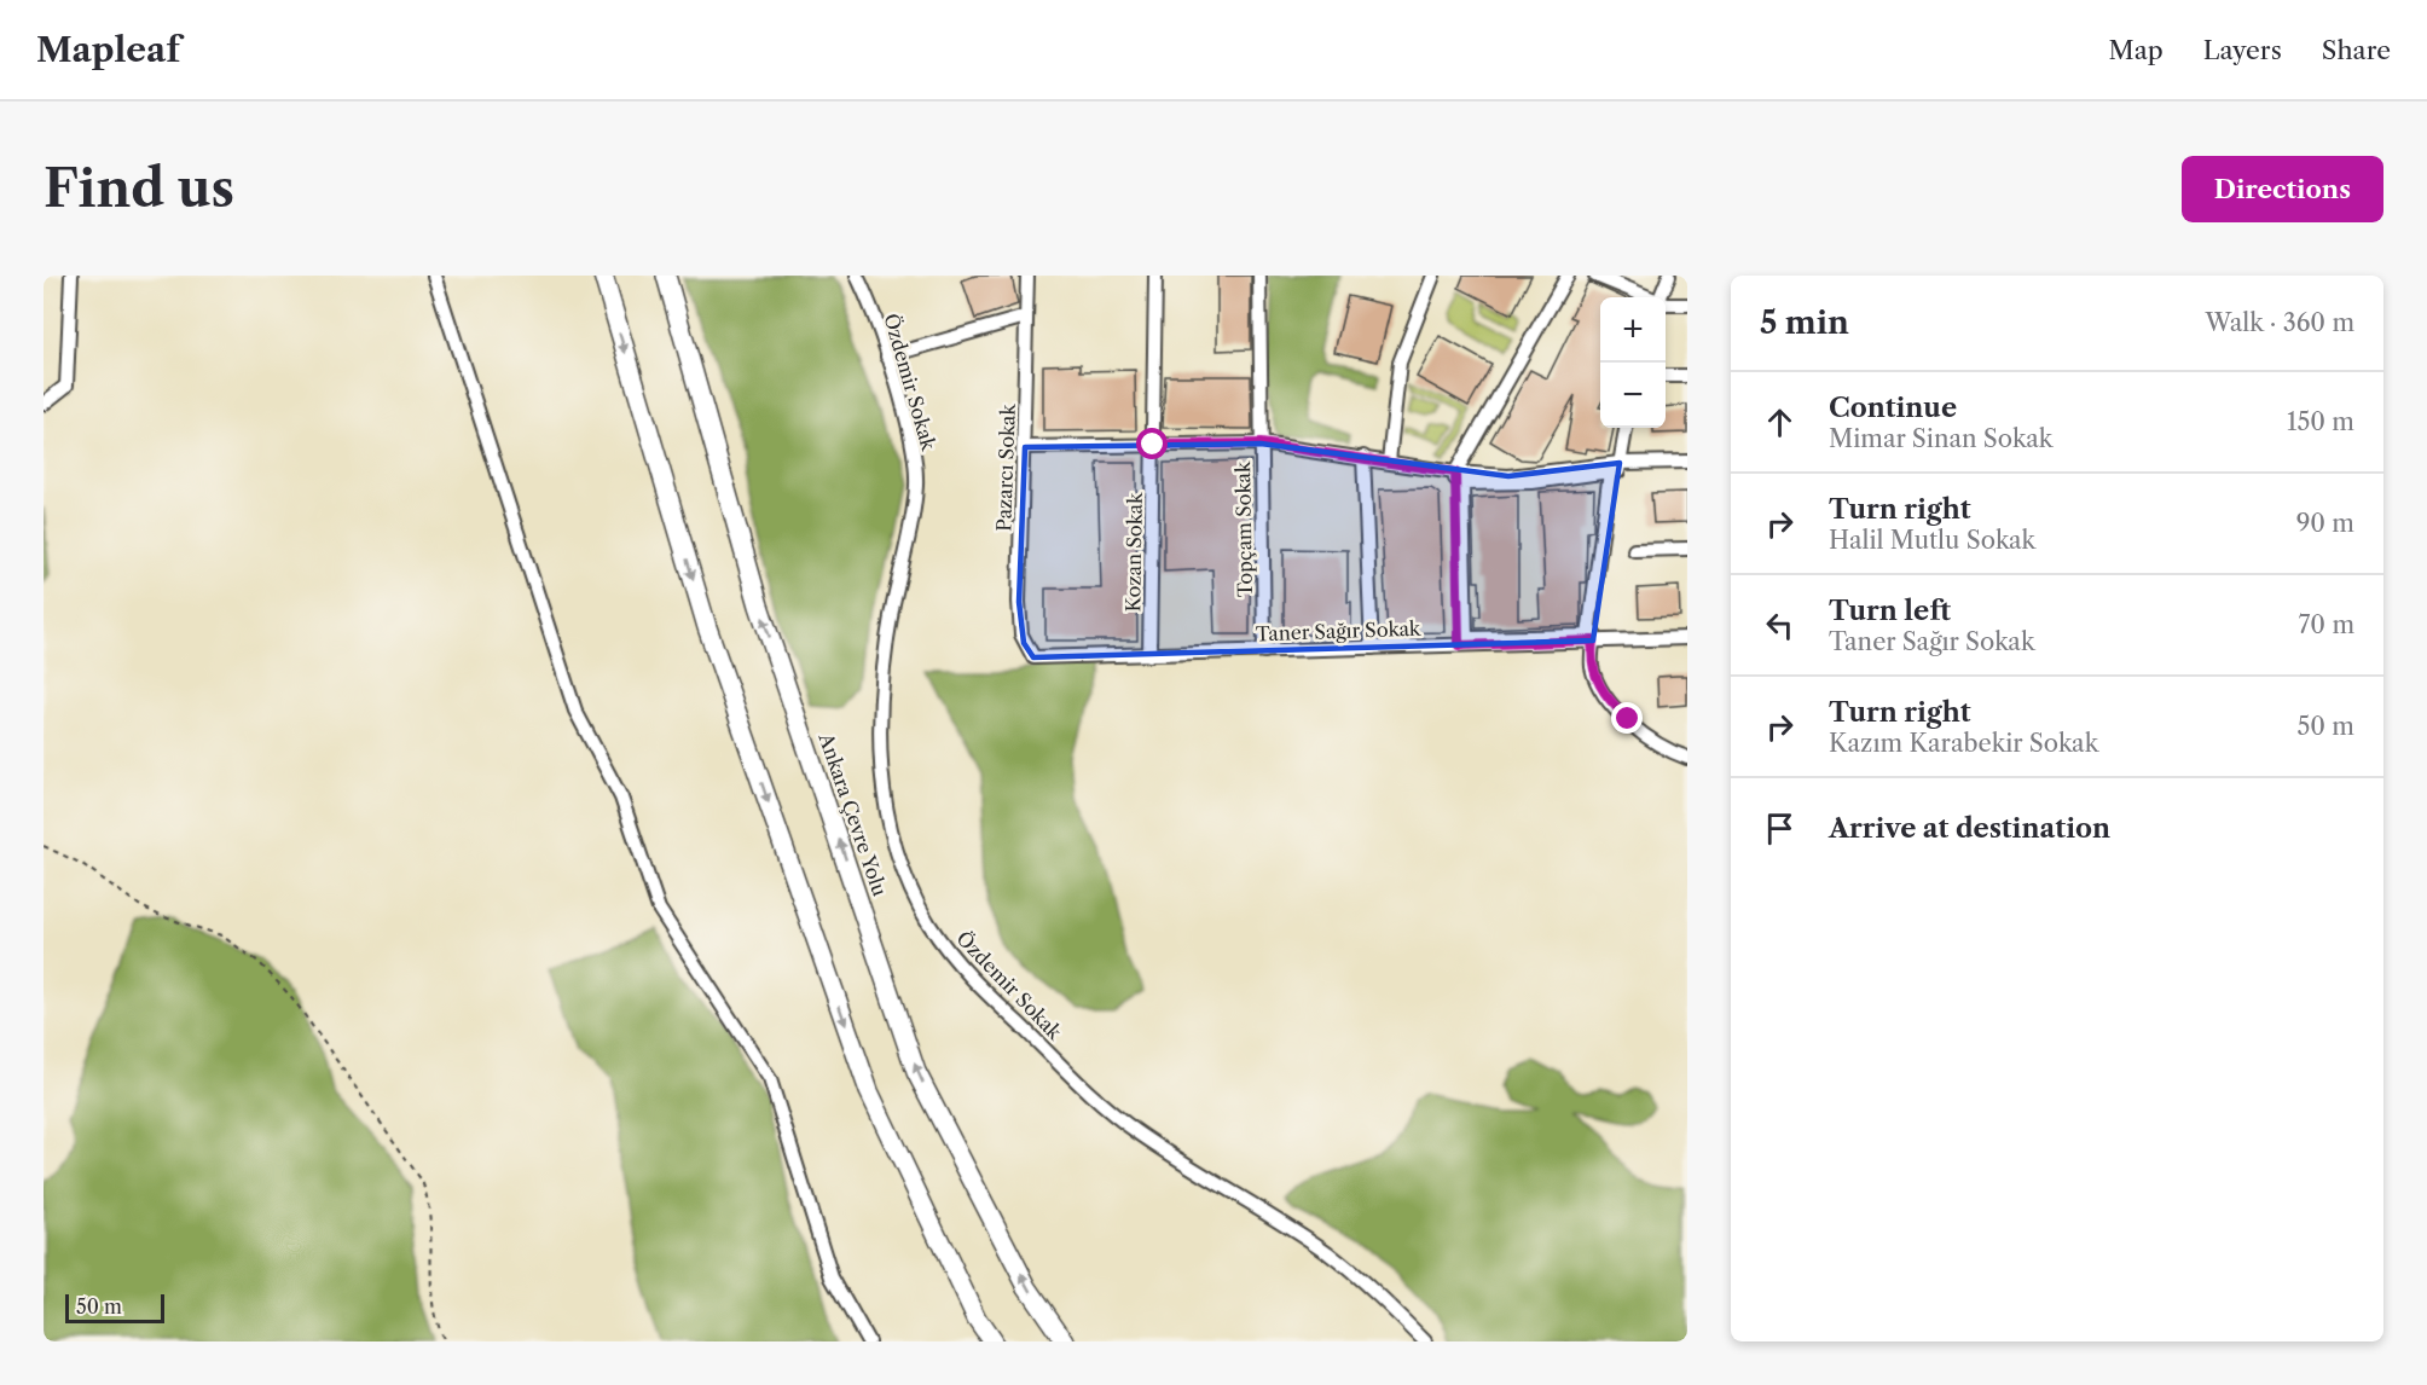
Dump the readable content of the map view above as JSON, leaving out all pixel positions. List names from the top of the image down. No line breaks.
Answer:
{"streets":{"highway":["Ankara Çevre Yolu"],"street":["Özdemir Sokak","Pazarcı Sokak","Topçam Sokak","Kozan Sokak","Taner Sağır Sokak"]},"crossings":[["Pazarcı Sokak","Taner Sağır Sokak"],["Topçam Sokak","Taner Sağır Sokak"],["Kozan Sokak","Taner Sağır Sokak"]],"scale_bar":"50 m","page":{"header":"Mapleaf","nav":["Map","Layers","Share"],"buttons":"Directions","title":"Find us","heading":["5 min","Walk · 360 m"],"map_buttons":["+","−"],"list":[["Continue","Mimar Sinan Sokak","150 m"],["Turn right","Halil Mutlu Sokak","90 m"],["Turn left","Taner Sağır Sokak","70 m"],["Turn right","Kazım Karabekir Sokak","50 m"],"Arrive at destination"],"scale":"50 m"}}
